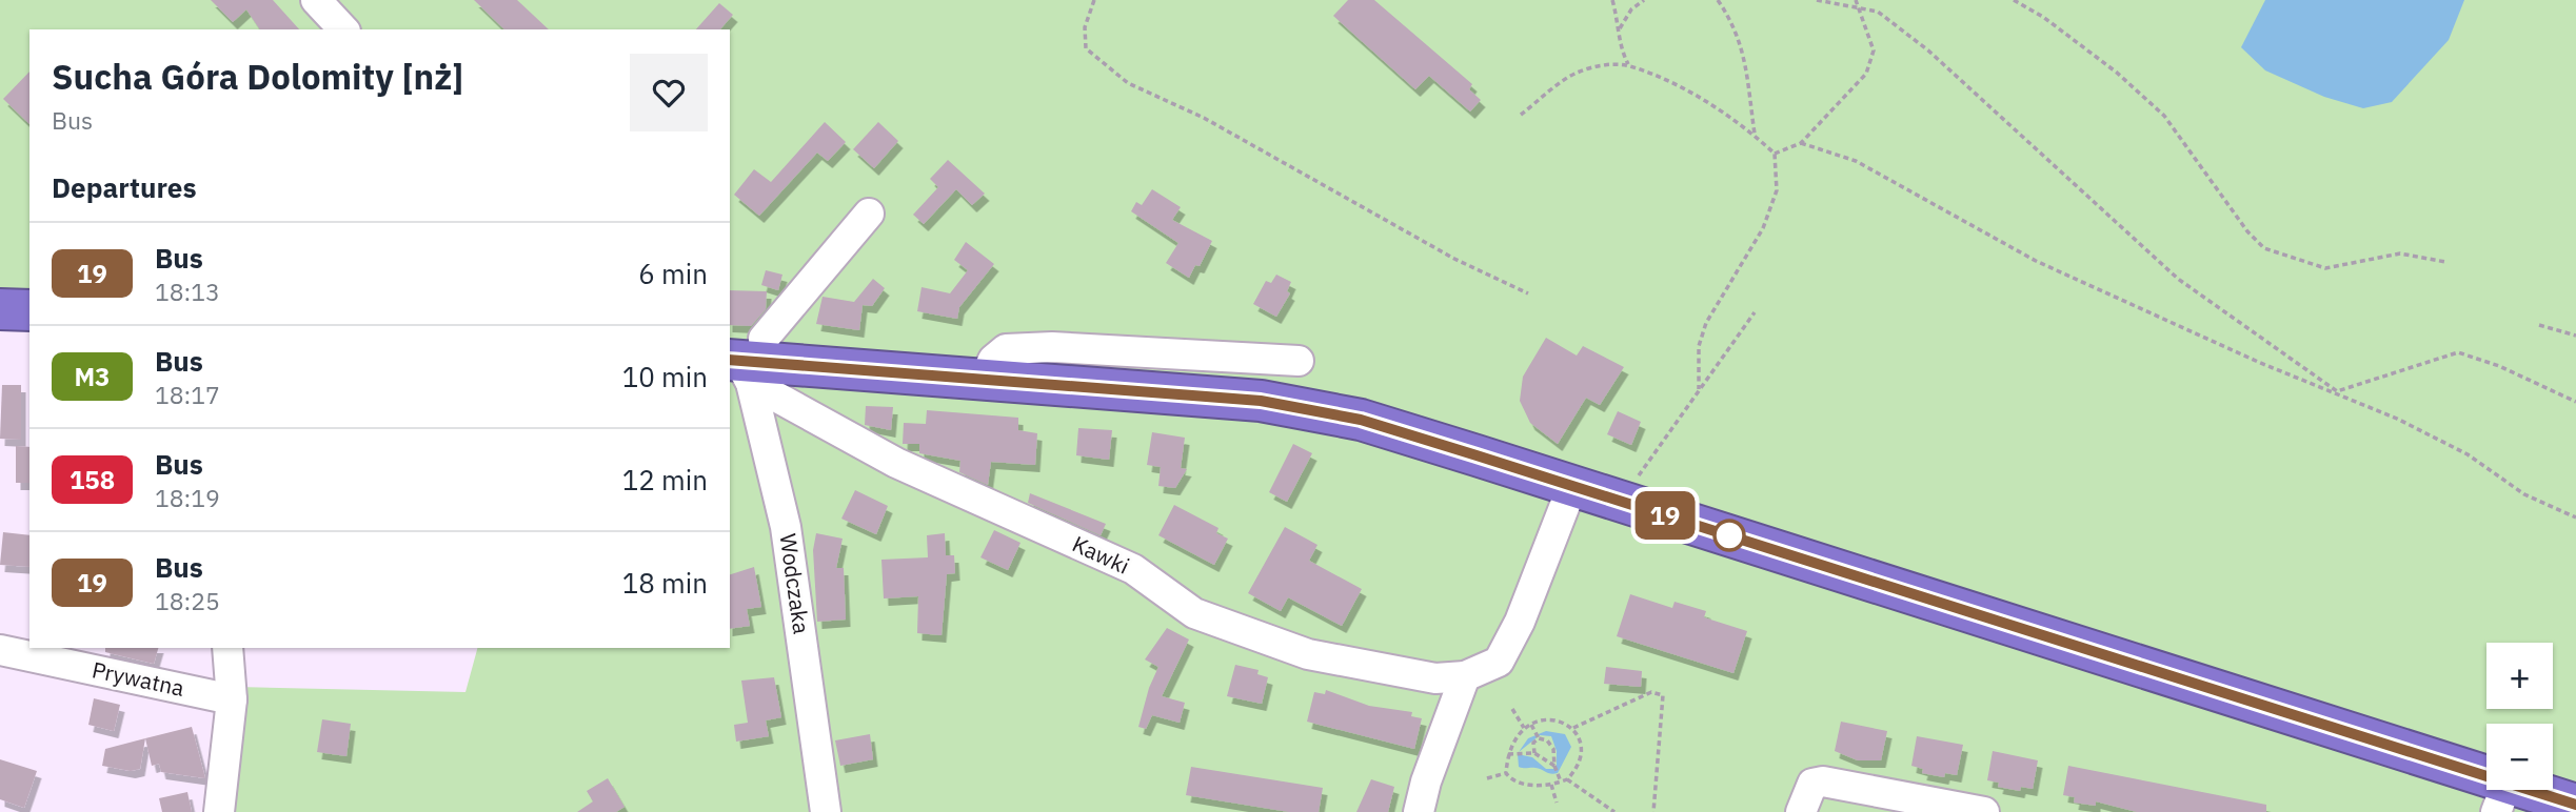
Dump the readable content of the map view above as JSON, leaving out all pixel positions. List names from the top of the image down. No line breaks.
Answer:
{"streets":{"street":["Kawki","Wodczaka","Prywatna"]},"crossings":[["Kawki","Wodczaka"]],"lines":["bus line 19"],"page":{"on_map":"19","heading":[["Sucha Góra Dolomity [nż]","Bus"],"Departures"],"list":[{"mark":"19","name":"Bus","note":"18:13","value":"6 min"},{"mark":"M3","name":"Bus","note":"18:17","value":"10 min"},{"mark":"158","name":"Bus","note":"18:19","value":"12 min"},{"mark":"19","name":"Bus","note":"18:25","value":"18 min"}],"map_buttons":["+","−"]}}
